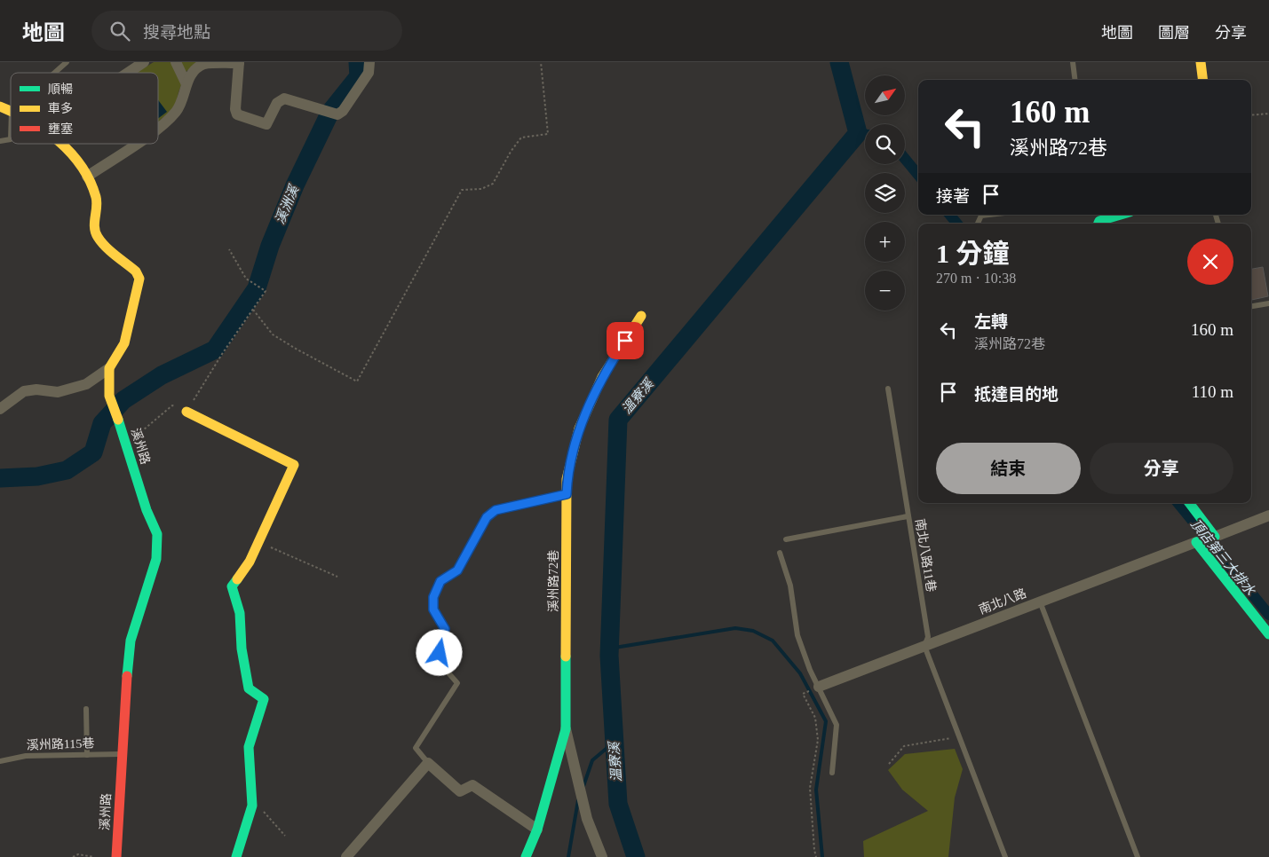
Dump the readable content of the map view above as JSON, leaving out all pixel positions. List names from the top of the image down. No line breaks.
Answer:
{"streets":{"street":["溪州路","溪州路72巷","南北八路"],"lane":["南北八路11巷","溪州路115巷"]},"crossings":[["溪州路","溪州路115巷"],["南北八路11巷","南北八路"]],"water":["溪洲溪","溫寮溪","頂店第三大排水"],"legend":["順暢","車多","壅塞"],"north":"top right","page":{"header":"地圖","search":"搜尋地點","nav":["地圖","圖層","分享"],"map_buttons":["+","−"],"turn":["160 m","溪州路72巷"],"then":"接著","heading":["1 分鐘","270 m · 10:38"],"list":[{"name":"左轉","note":"溪州路72巷","value":"160 m"},{"name":"抵達目的地","value":"110 m"}],"buttons":["結束","分享"]}}
